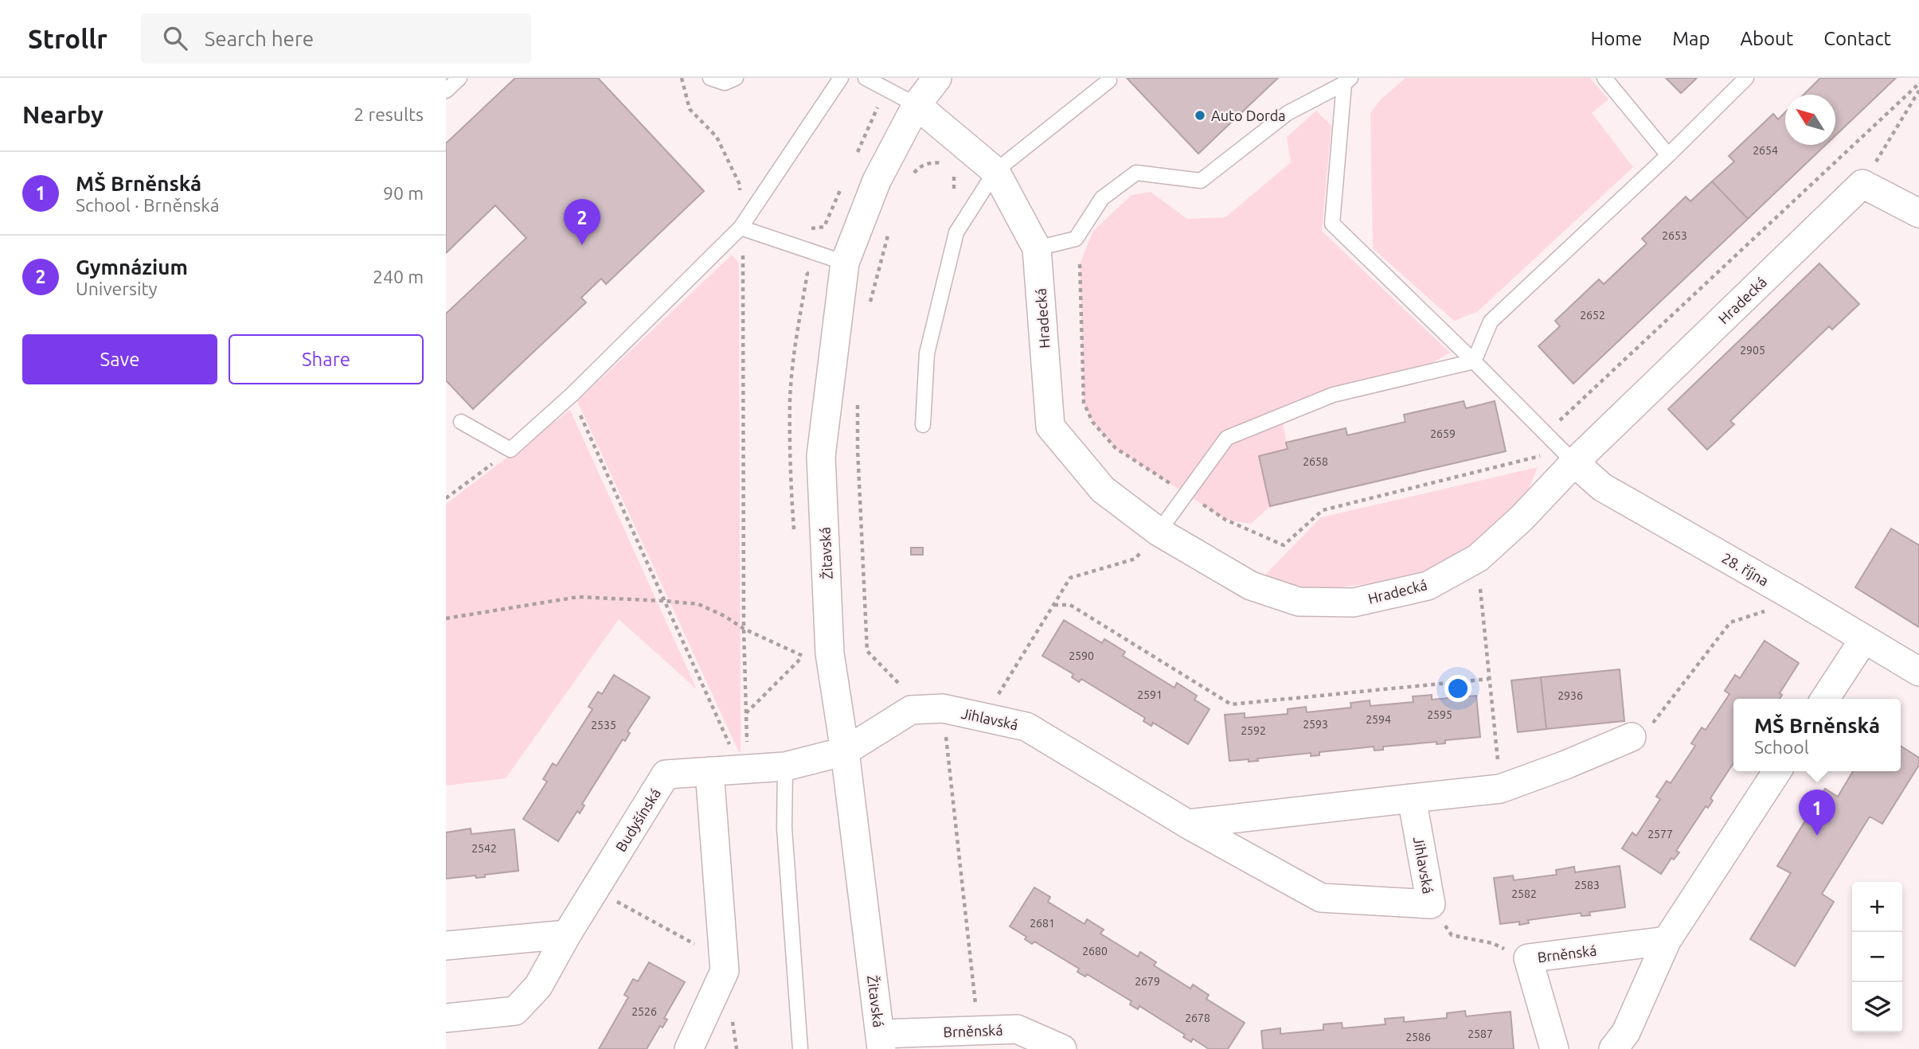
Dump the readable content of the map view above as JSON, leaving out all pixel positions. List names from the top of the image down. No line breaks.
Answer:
{"streets":{"street":["Hradecká","Žitavská","28. října","Jihlavská","Budyšínská","Brněnská"]},"crossings":[["Hradecká","Žitavská"],["Hradecká","28. října"],["Žitavská","Jihlavská"],["Žitavská","Budyšínská"],["Žitavská","Brněnská"],["Jihlavská","Budyšínská"]],"places":["Auto Dorda"],"house_numbers":["2654","2653","2652","2905","2659","2658","2590","2591","2936","2595","2594","2593","2535","2592","2577","2542","2583","2582","2681","2680","2679","2526","2678","2587","2586"],"north":"top left","page":{"header":"Strollr","search":"Search here","nav":["Home","Map","About","Contact"],"heading":["Nearby","2 results"],"list":[{"mark":"1","name":"MŠ Brněnská","note":"School · Brněnská","value":"90 m"},{"mark":"2","name":"Gymnázium","note":"University","value":"240 m"}],"pins":["2","1"],"buttons":["Save","Share"],"popup":["MŠ Brněnská","School"],"map_buttons":["+","−"]}}
